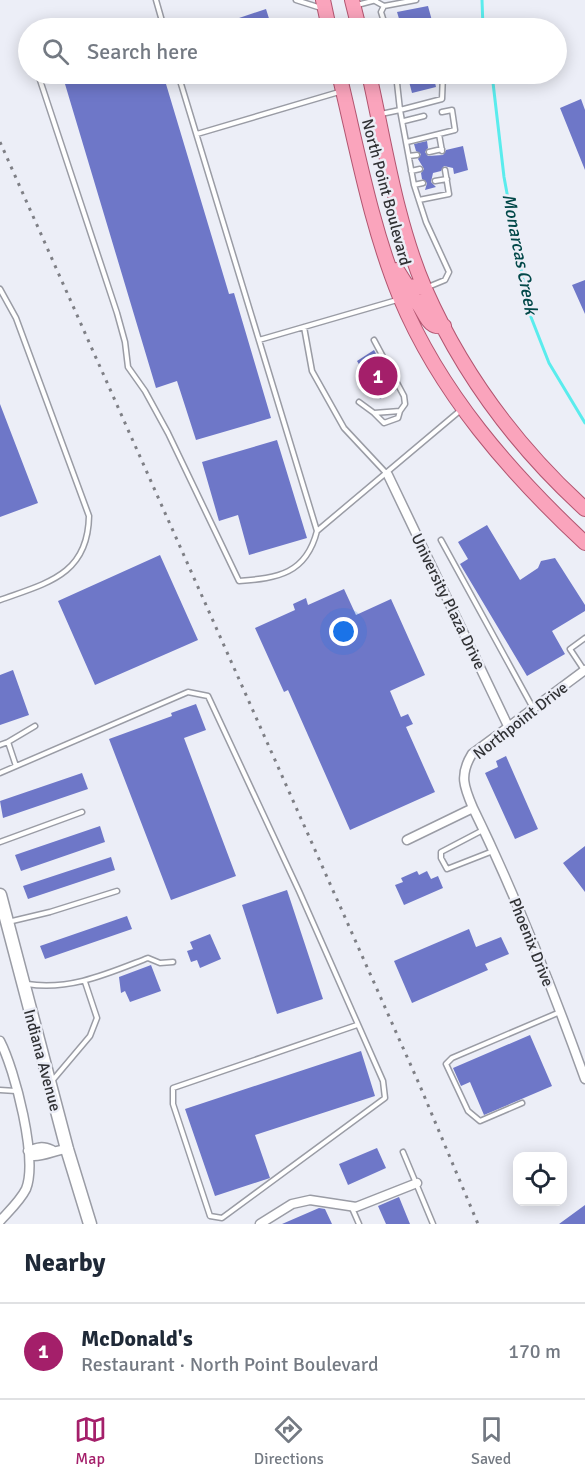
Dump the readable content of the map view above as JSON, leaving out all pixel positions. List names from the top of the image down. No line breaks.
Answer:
{"streets":{"main road":["North Point Boulevard","Indiana Avenue"],"street":["University Plaza Drive","Northpoint Drive","Phoenix Drive"]},"crossings":[["University Plaza Drive","Northpoint Drive"],["Northpoint Drive","Phoenix Drive"]],"water":["Monarcas Creek"],"page":{"search":"Search here","pins":"1","heading":"Nearby","list":[{"mark":"1","name":"McDonald's","note":"Restaurant · North Point Boulevard","value":"170 m"}],"nav":["Map","Directions","Saved"]}}
